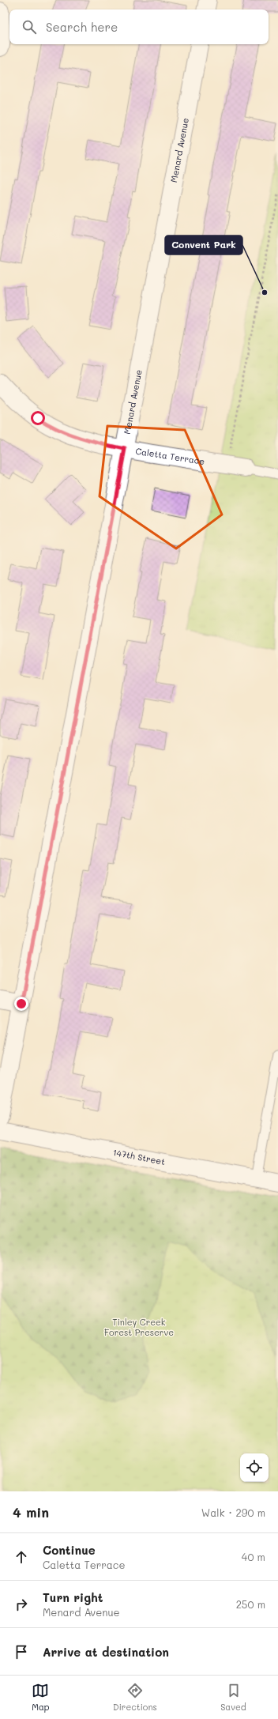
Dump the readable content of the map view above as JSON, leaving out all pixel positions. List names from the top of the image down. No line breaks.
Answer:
{"streets":{"street":["Menard Avenue","Caletta Terrace","147th Street"]},"crossings":[["Menard Avenue","Caletta Terrace"]],"parks":["Tinley Creek Forest Preserve"],"places":["Convent Park"],"page":{"search":"Search here","heading":["4 min","Walk · 290 m"],"list":[["Continue","Caletta Terrace","40 m"],["Turn right","Menard Avenue","250 m"],"Arrive at destination"],"nav":["Map","Directions","Saved"]}}
